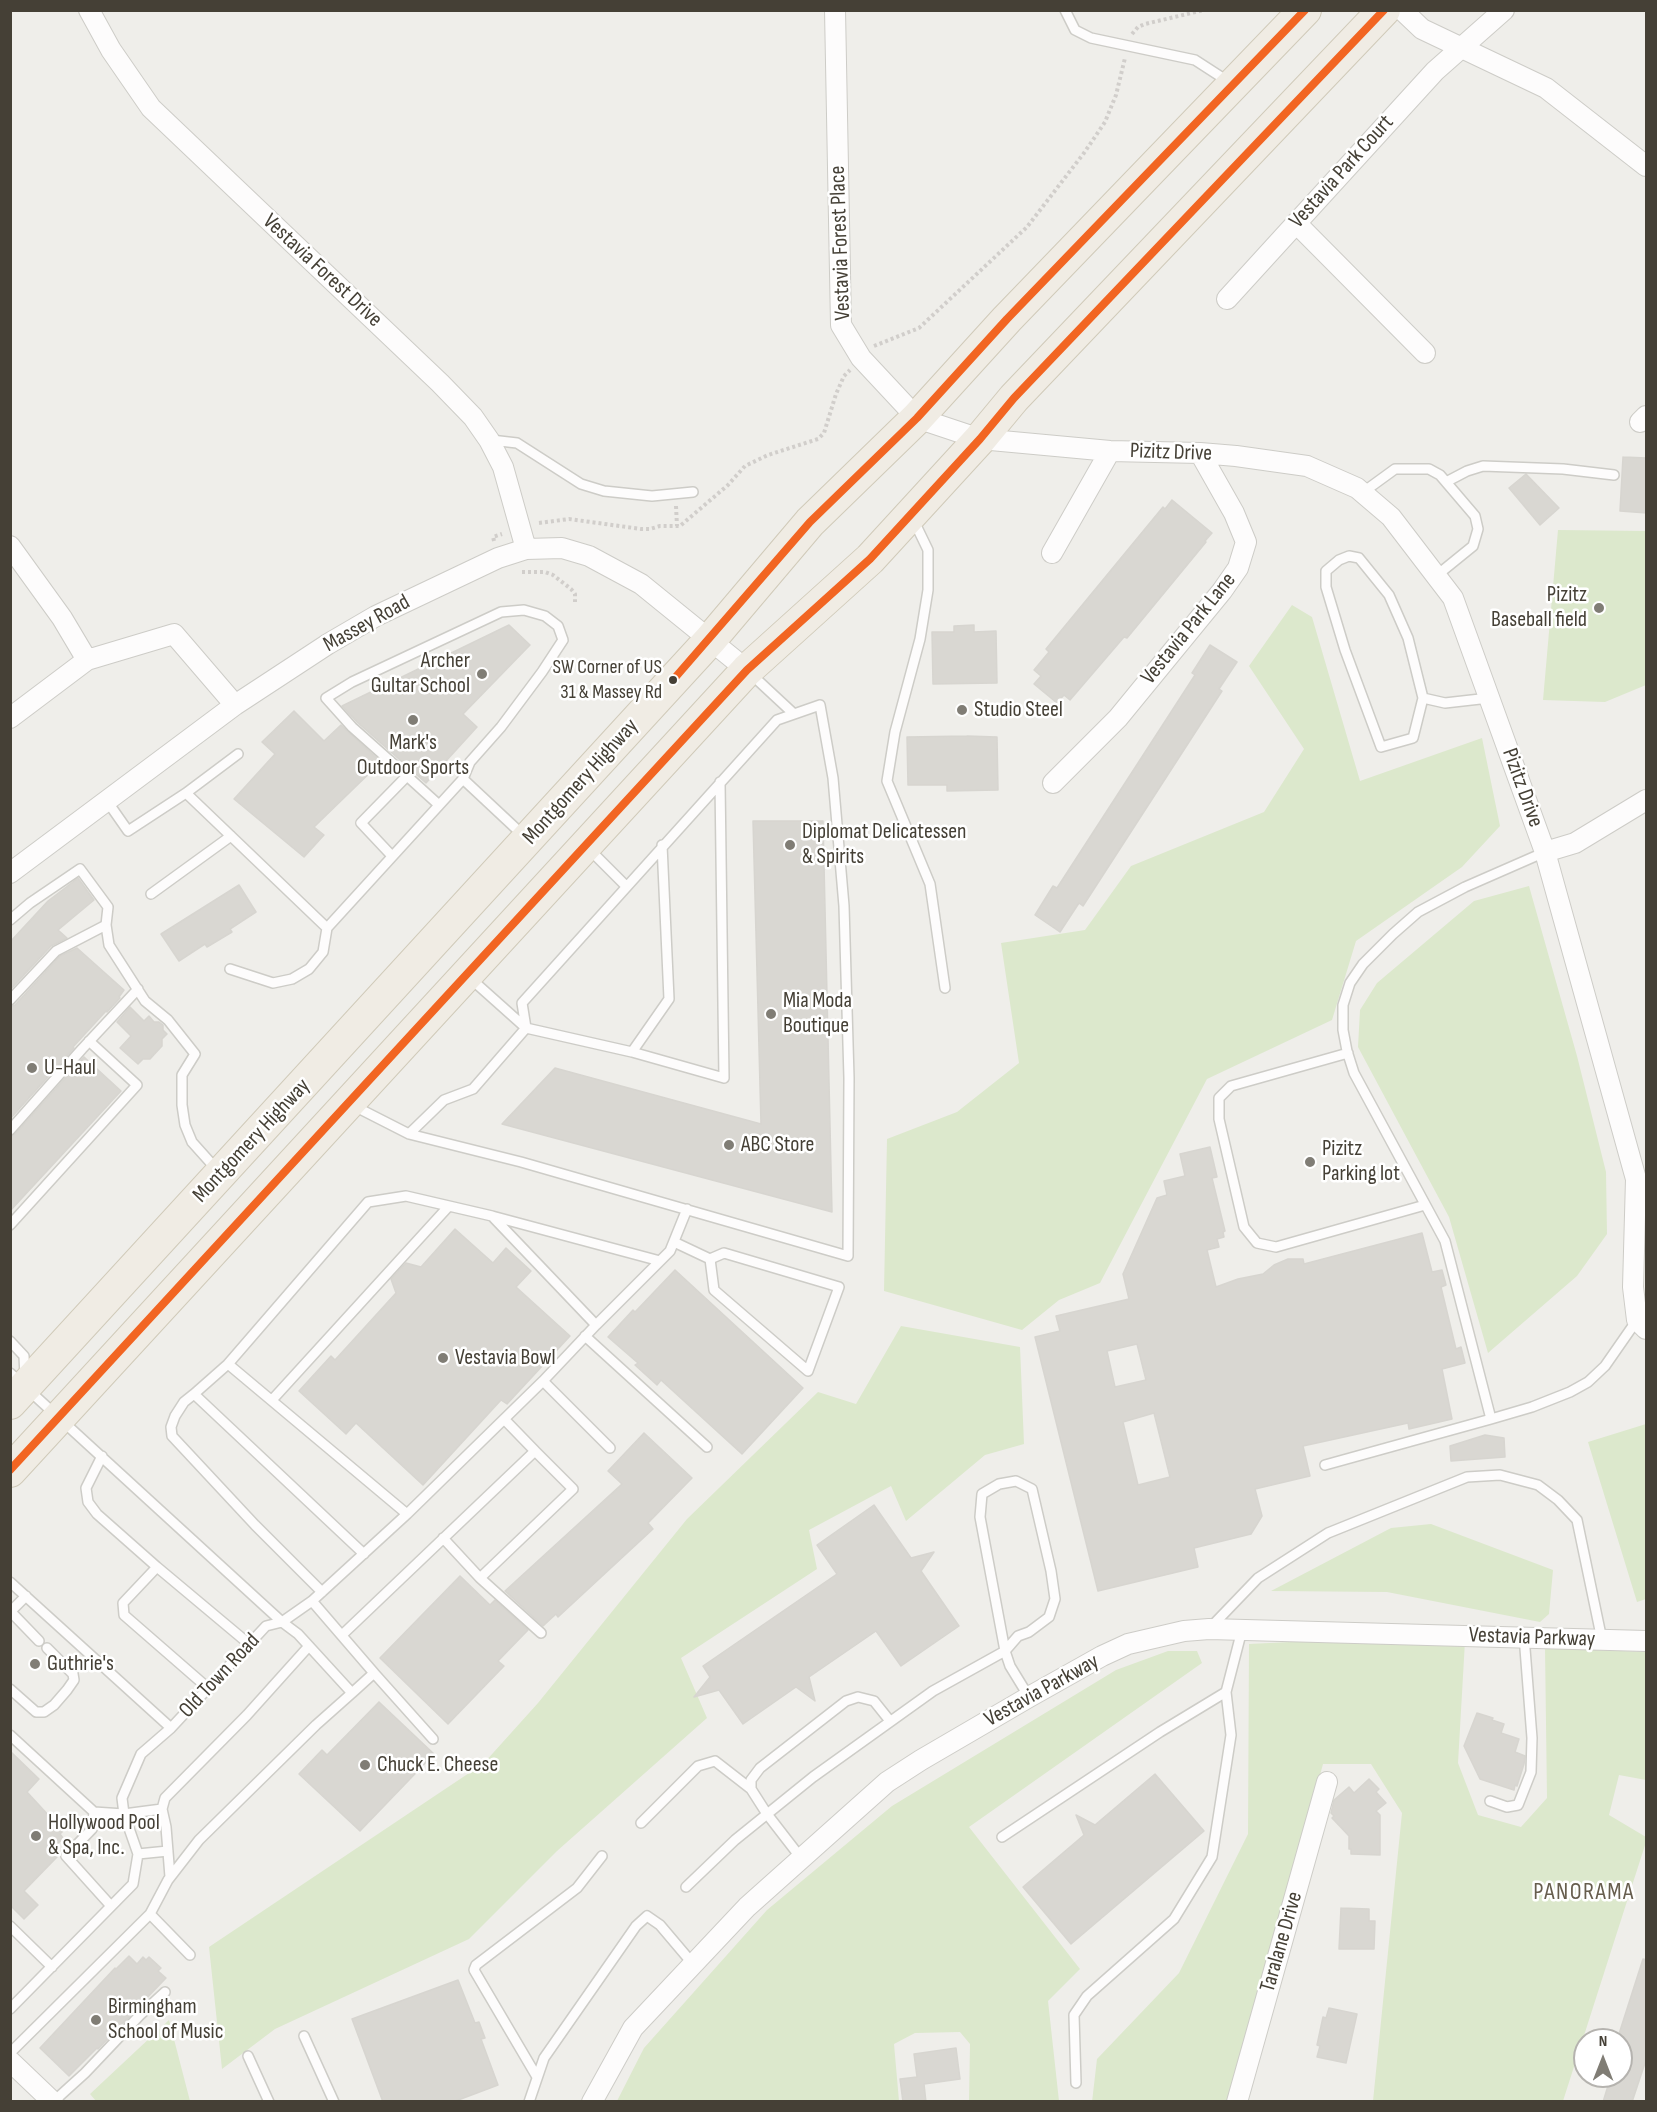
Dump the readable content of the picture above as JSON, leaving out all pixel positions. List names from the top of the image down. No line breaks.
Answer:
{"streets":{"main road":["Montgomery Highway"],"street":["Vestavia Park Court","Vestavia Forest Place","Vestavia Forest Drive","Pizitz Drive","Massey Road","Vestavia Park Lane","Vestavia Parkway","Taralane Drive"],"lane":["Old Town Road"]},"crossings":[["Vestavia Forest Place","Pizitz Drive"],["Vestavia Forest Place","Montgomery Highway"],["Vestavia Forest Drive","Massey Road"],["Pizitz Drive","Vestavia Park Lane"],["Pizitz Drive","Montgomery Highway"],["Massey Road","Montgomery Highway"]],"districts":["PANORAMA"],"places":["Pizitz Baseball field","Archer Gultar School","SW Corner of US 31 & Massey Rd","Studio Steel","Mark's Outdoor Sports","Diplomat Delicatessen & Spirits","Mia Moda Boutique","U-Haul","ABC Store","Pizitz Parking lot","Vestavia Bowl","Guthrie's","Chuck E. Cheese","Hollywood Pool & Spa, Inc.","Birmingham School of Music"],"north":"top"}
